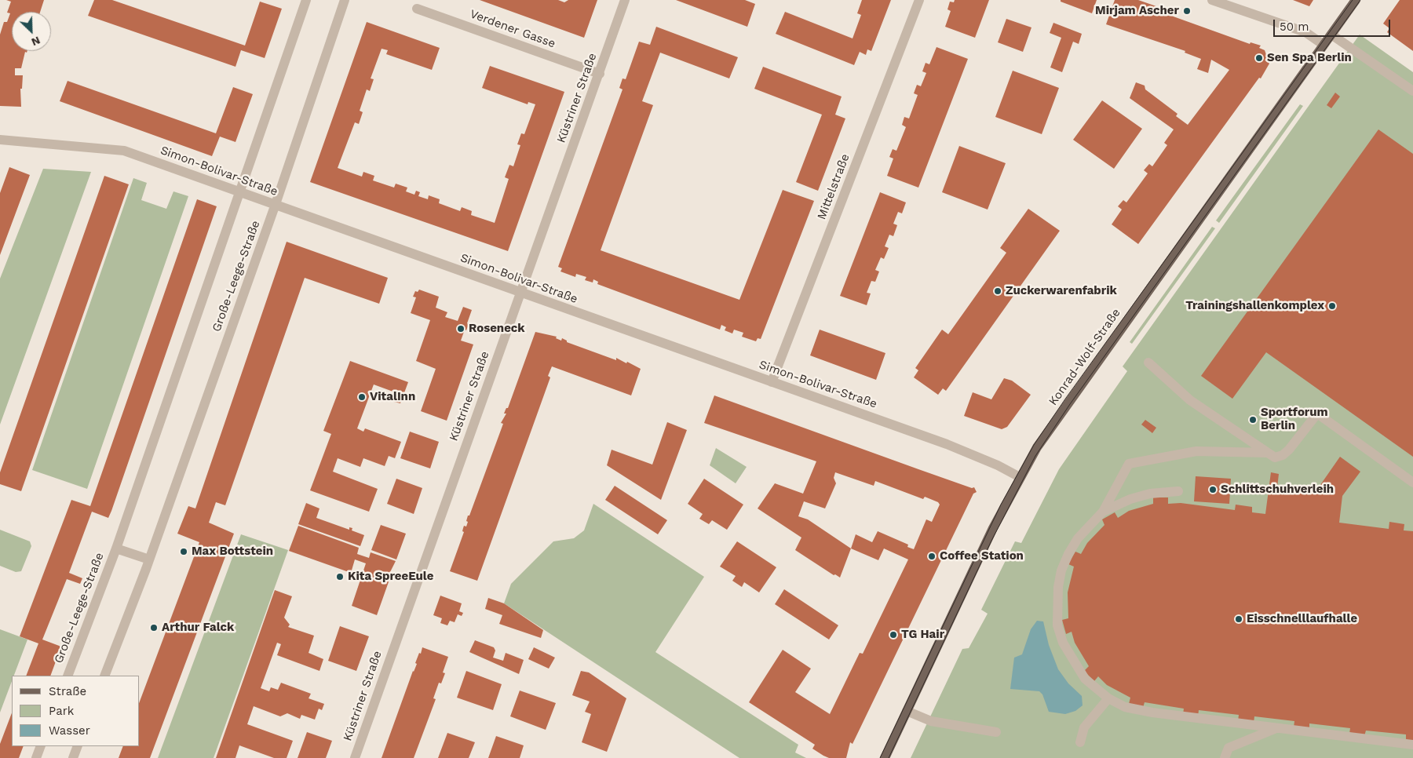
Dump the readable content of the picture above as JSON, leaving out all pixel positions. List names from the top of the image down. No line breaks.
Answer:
{"streets":{"main road":["Konrad-Wolf-Straße"],"street":["Verdener Gasse","Küstriner Straße","Simon-Bolivar-Straße","Mittelstraße","Große-Leege-Straße"]},"crossings":[["Verdener Gasse","Küstriner Straße"],["Küstriner Straße","Simon-Bolivar-Straße"],["Simon-Bolivar-Straße","Mittelstraße"],["Simon-Bolivar-Straße","Große-Leege-Straße"],["Simon-Bolivar-Straße","Konrad-Wolf-Straße"]],"places":["Mirjam Ascher","Sen Spa Berlin","Zuckerwarenfabrik","Trainingshallenkomplex","Roseneck","VitalInn","Sportforum Berlin","Schlittschuhverleih","Max Bottstein","Coffee Station","Kita SpreeEule","Eisschnelllaufhalle","Arthur Falck","TG Hair"],"legend":["Straße","Park","Wasser"],"scale_bar":"50 m","north":"bottom right"}
